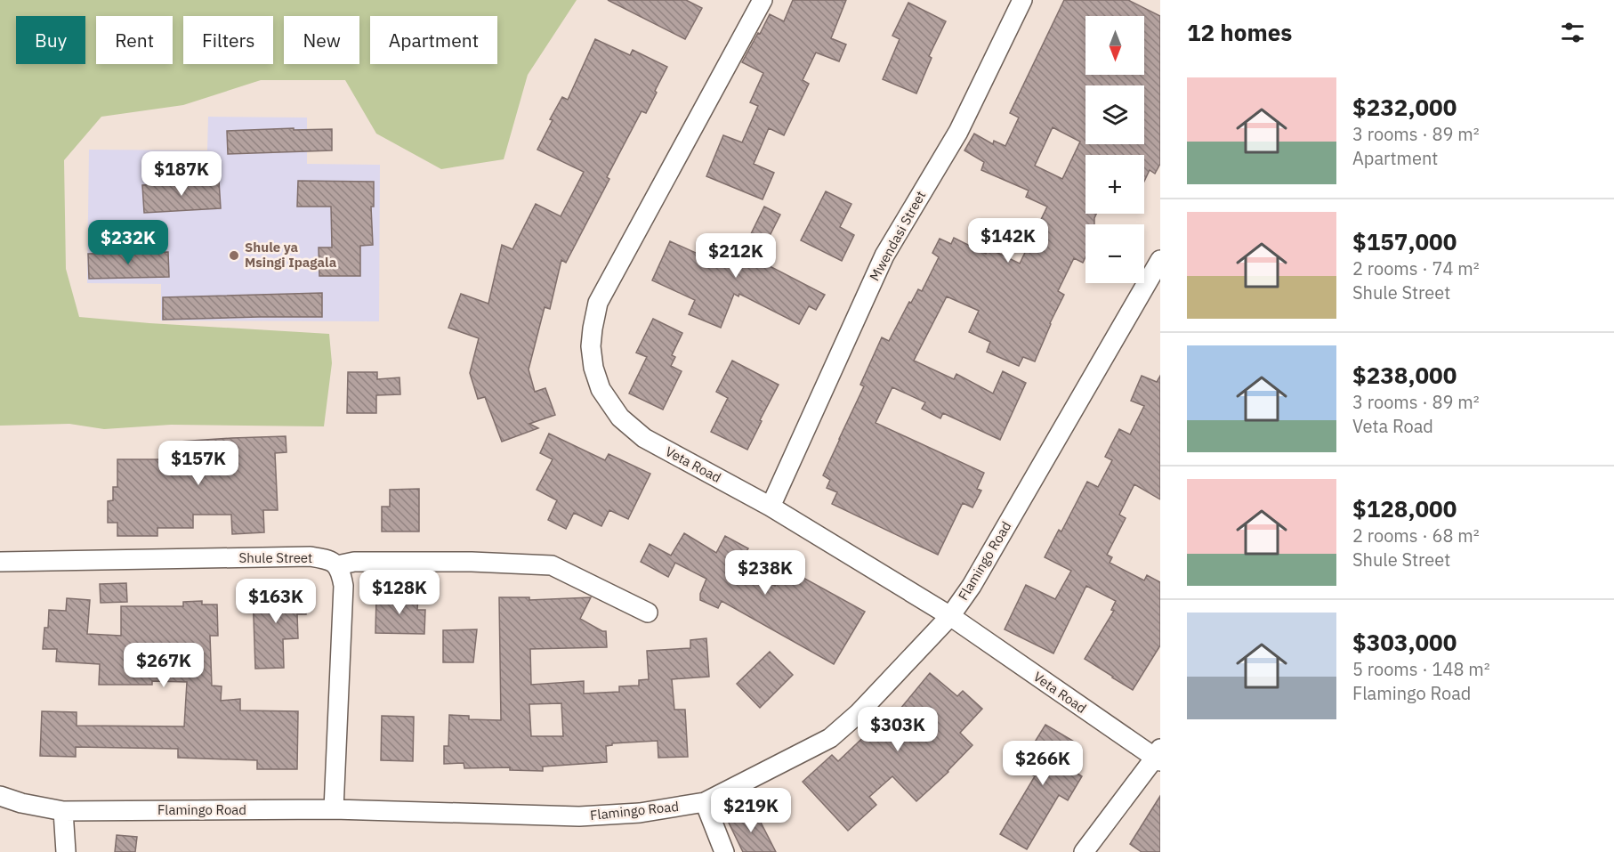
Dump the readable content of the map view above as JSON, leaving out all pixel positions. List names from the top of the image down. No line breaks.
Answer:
{"streets":{"street":["Mwendasi Street","Veta Road","Shule Street","Flamingo Road"]},"crossings":[["Mwendasi Street","Veta Road"],["Veta Road","Flamingo Road"]],"places":["Shule ya Msingi Ipagala"],"north":"bottom","page":{"heading":"12 homes","map_buttons":["+","−"],"chip":["Buy","Rent","Filters","New","Apartment"],"list":[{"name":"$232,000","note":"3 rooms · 89 m² · Apartment"},{"name":"$157,000","note":"2 rooms · 74 m² · Shule Street"},{"name":"$238,000","note":"3 rooms · 89 m² · Veta Road"},{"name":"$128,000","note":"2 rooms · 68 m² · Shule Street"},{"name":"$303,000","note":"5 rooms · 148 m² · Flamingo Road"}],"price":["$187K","$142K","$232K","$212K","$157K","$238K","$128K","$163K","$267K","$303K","$266K","$219K"]}}
